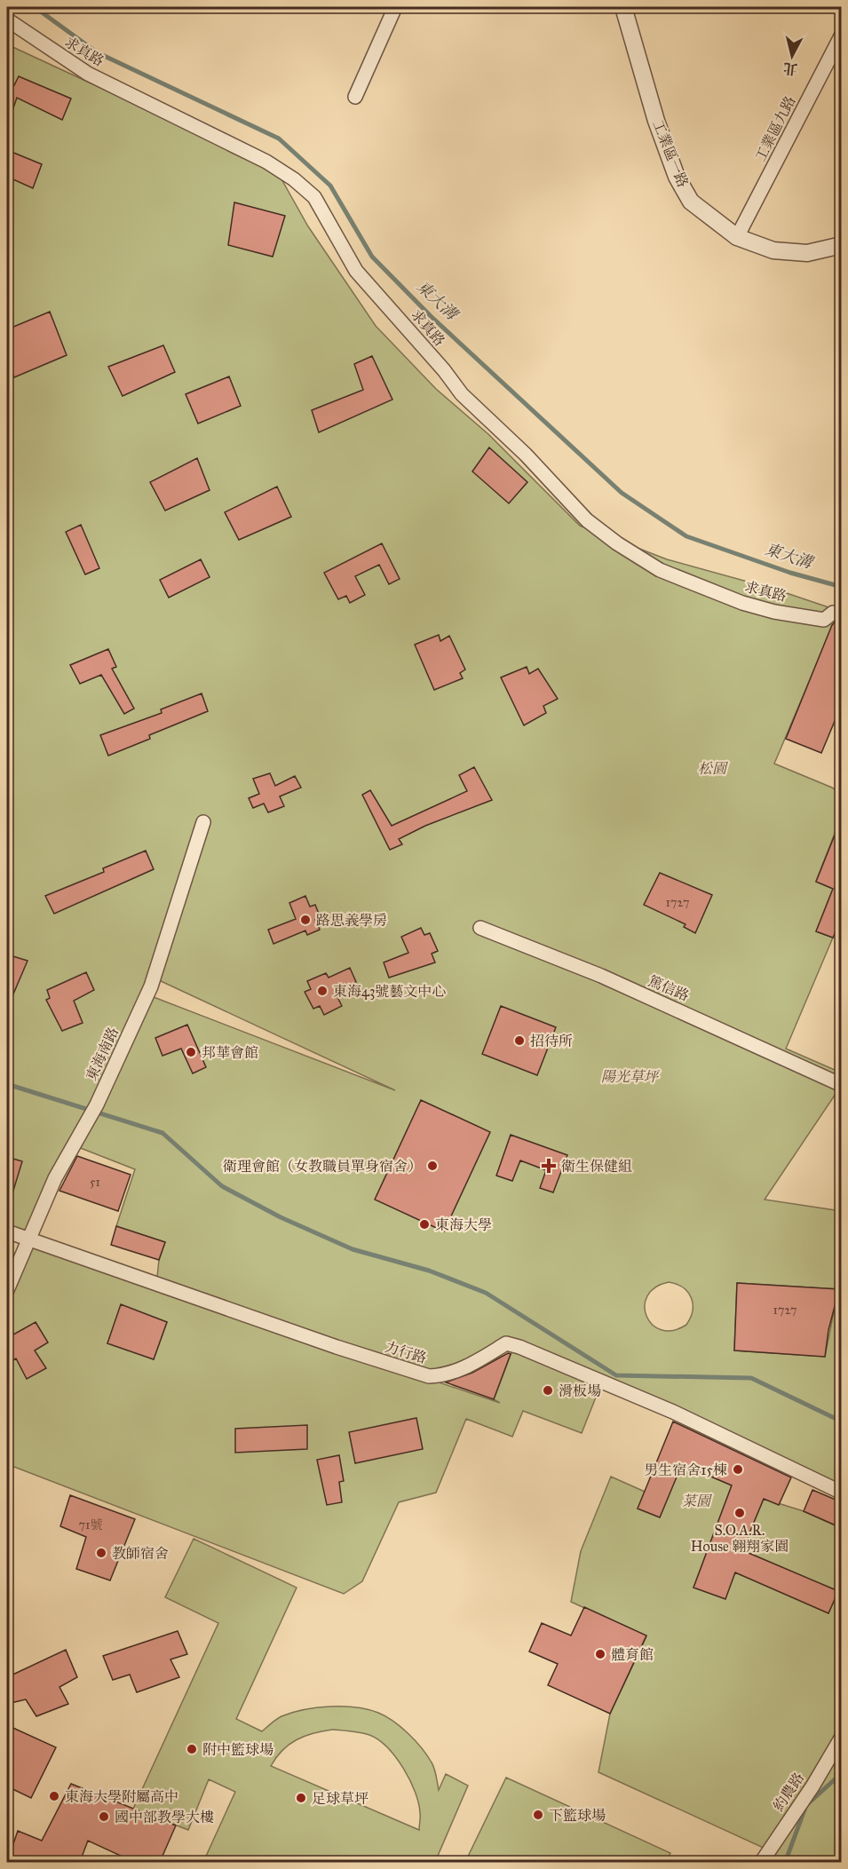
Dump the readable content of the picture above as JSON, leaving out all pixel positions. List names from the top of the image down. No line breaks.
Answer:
{"streets":{"street":["求真路","工業區九路","工業區一路","篤信路","東海南路","力行路","約農路"]},"crossings":[["工業區九路","工業區一路"],["東海南路","力行路"]],"water":["東大溝"],"parks":["松園","陽光草坪","菜園"],"places":{"other":["路思義學房","東海43號藝文中心","招待所","邦華會館","衛理會館（女教職員單身宿舍）","東海大學","滑板場","男生宿舍15棟","S.O.A.R. House 翱翔家園","教師宿舍","體育館","附中籃球場","東海大學附屬高中","足球草坪","下籃球場","國中部教學大樓"],"health":["衛生保健組"]},"house_numbers":["1727","51","1727","71號"],"north":"bottom"}
